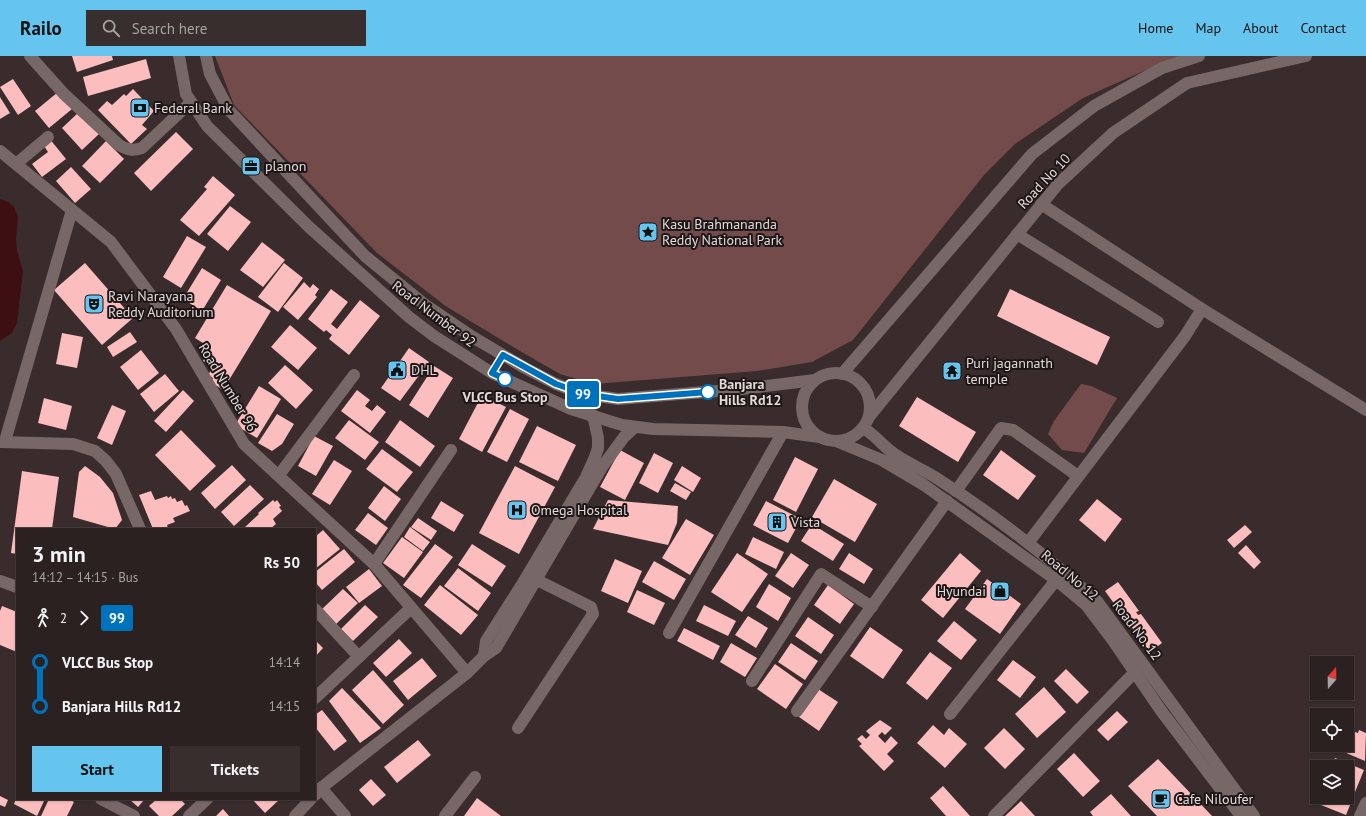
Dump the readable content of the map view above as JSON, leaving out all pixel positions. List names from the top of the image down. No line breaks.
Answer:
{"streets":{"street":["Road No 10","Road Number 92","Road Number 96","Road No 12","Road No. 12"]},"crossings":[["Road No 10","Road Number 92"],["Road No 10","Road No 12"],["Road No 10","Road No. 12"],["Road Number 92","Road No 12"],["Road Number 92","Road No. 12"],["Road No 12","Road No. 12"]],"places":{"bank":["Federal Bank"],"office":["planon"],"place":["Kasu Brahmananda Reddy National Park"],"theatre":["Ravi Narayana Reddy Auditorium"],"public building":["DHL"],"temple":["Puri jagannath temple"],"other":["VLCC Bus Stop","Banjara Hills Rd12"],"hospital":["Omega Hospital"],"building":["Vista"],"shop":["Hyundai"],"cafe":["Cafe Niloufer"]},"lines":["bus line 99"],"north":"top","page":{"header":"Railo","search":"Search here","nav":["Home","Map","About","Contact"],"on_map":"99","heading":["3 min","14:12 – 14:15 · Bus","Rs 50"],"legs":["2","99"],"list":[{"name":"VLCC Bus Stop","value":"14:14"},{"name":"Banjara Hills Rd12","value":"14:15"}],"buttons":["Start","Tickets"]}}
